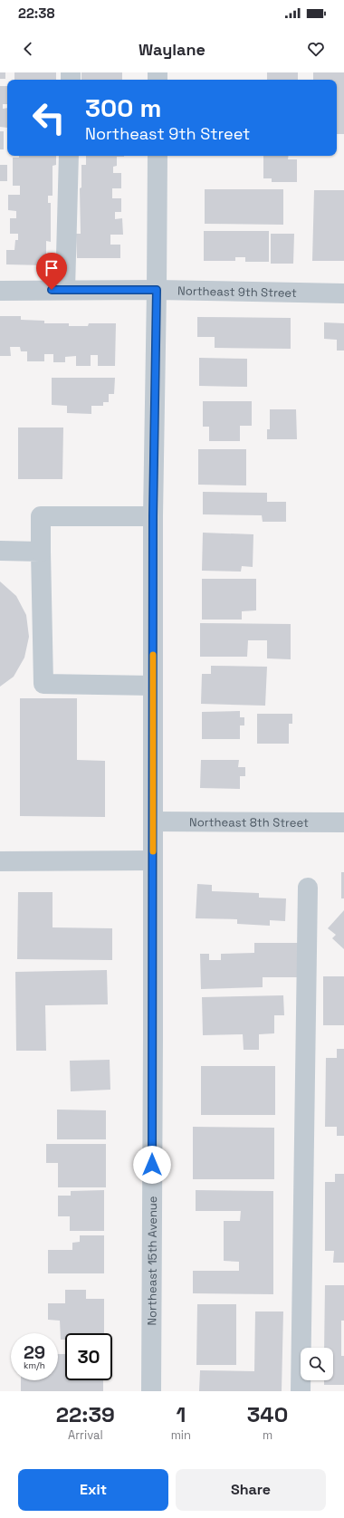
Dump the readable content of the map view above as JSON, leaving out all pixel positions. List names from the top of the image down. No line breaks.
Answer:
{"streets":{"street":["Northeast 9th Street","Northeast 8th Street","Northeast 15th Avenue"]},"crossings":[["Northeast 9th Street","Northeast 15th Avenue"],["Northeast 8th Street","Northeast 15th Avenue"]],"page":{"status":"22:38","header":"Waylane","turn":["300 m","Northeast 9th Street"],"speed":"29 km/h","limit":"30","eta":["22:39","Arrival","1","min","340","m"],"buttons":["Exit","Share"]}}
